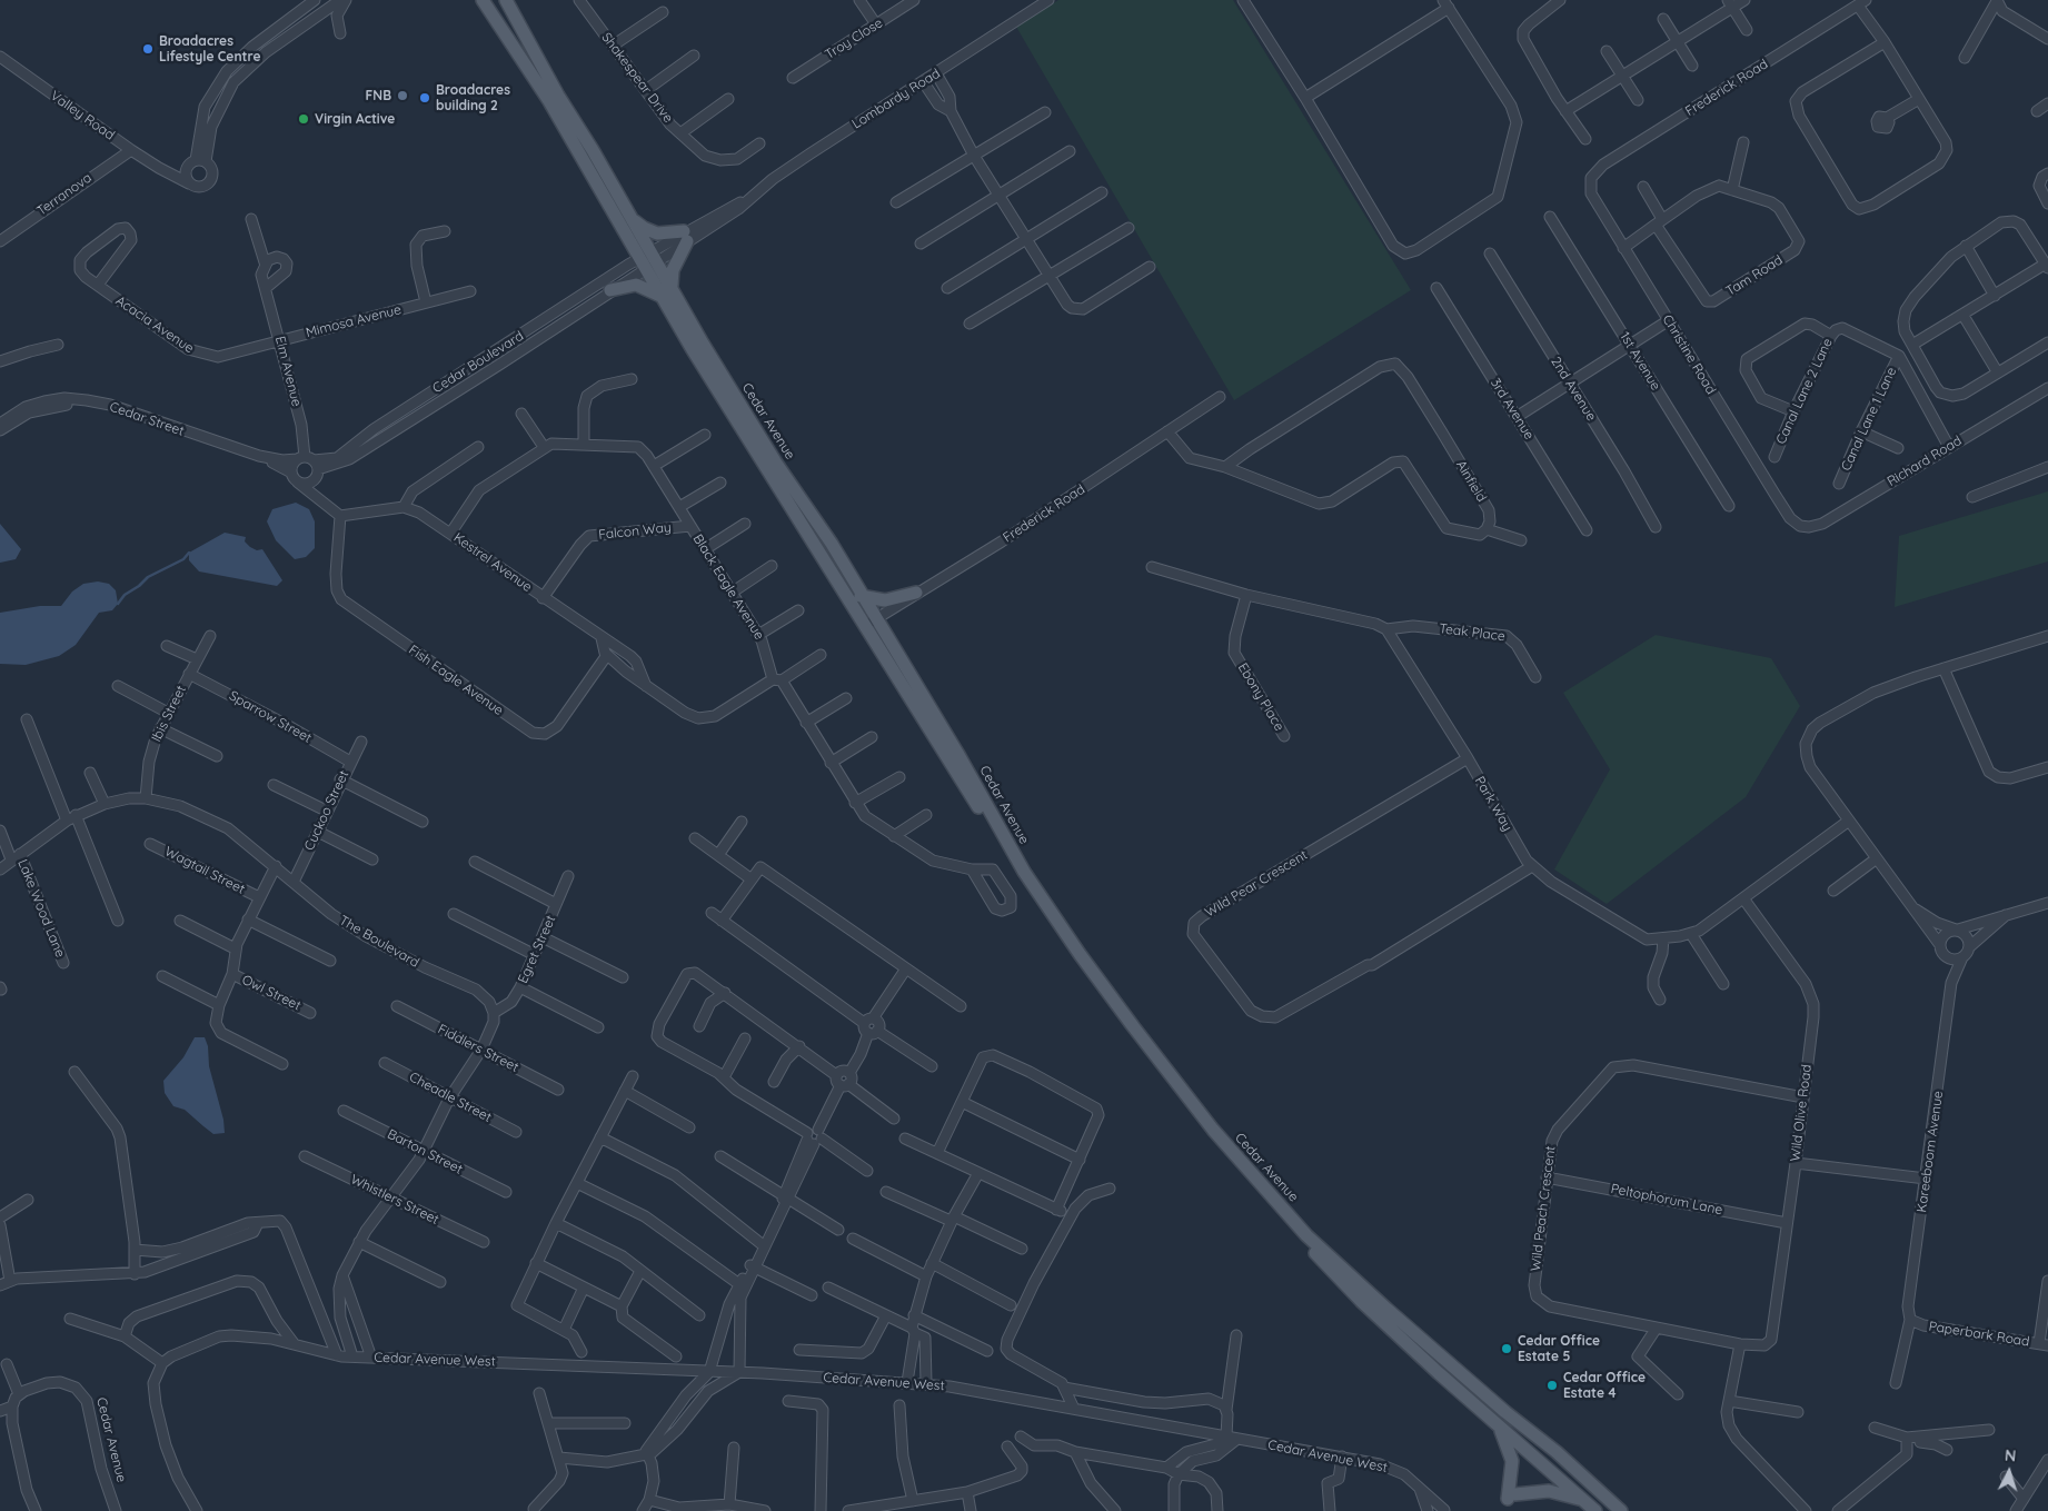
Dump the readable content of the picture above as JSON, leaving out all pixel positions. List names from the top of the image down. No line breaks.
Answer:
{"streets":{"main road":["Cedar Avenue"],"street":["Troy Close","Shakespear Drive","Frederick Road","Lombardy Road","Valley Road","Terranova","Tam Road","Mimosa Avenue","Acacia Avenue","Christine Road","1st Avenue","Cedar Boulevard","Elm Avenue","2nd Avenue","Canal Lane 2 Lane","3rd Avenue","Cedar Street","Canal Lane 1 Lane","Richard Road","Ainfield","Falcon Way","Kestrel Avenue","Black Eagle Avenue","Teak Place","Fish Eagle Avenue","Ebony Place","Ibis Street","Sparrow Street","Park Way","Cuckoo Street","Wagtail Street","Wild Pear Crescent","Lake Wood Lane","The Boulevard","Egret Street","Owl Street","Fiddlers Street","Cheadle Street","Wild Olive Road","Barton Street","Kareeboom Avenue","Whistlers Street","Peltophorum Lane","Wild Peach Crescent","Paperbark Road","Cedar Avenue West"]},"crossings":[["Frederick Road","Christine Road"],["Frederick Road","Cedar Avenue"],["Lombardy Road","Cedar Boulevard"],["Lombardy Road","Cedar Avenue"],["Valley Road","Terranova"],["Tam Road","Christine Road"],["Mimosa Avenue","Acacia Avenue"],["Mimosa Avenue","Elm Avenue"],["Acacia Avenue","Elm Avenue"],["Christine Road","Richard Road"],["Cedar Boulevard","Elm Avenue"],["Cedar Boulevard","Cedar Street"],["Cedar Boulevard","Cedar Avenue"],["Elm Avenue","Cedar Street"],["Falcon Way","Kestrel Avenue"],["Falcon Way","Black Eagle Avenue"],["Kestrel Avenue","Black Eagle Avenue"],["Teak Place","Park Way"],["Ibis Street","Sparrow Street"],["Ibis Street","The Boulevard"],["Sparrow Street","Cuckoo Street"],["Park Way","Wild Pear Crescent"],["Park Way","Wild Olive Road"],["Cuckoo Street","The Boulevard"],["Lake Wood Lane","The Boulevard"],["The Boulevard","Egret Street"],["Wild Olive Road","Peltophorum Lane"],["Wild Olive Road","Wild Peach Crescent"],["Kareeboom Avenue","Paperbark Road"],["Peltophorum Lane","Wild Peach Crescent"]],"places":["Broadacres Lifestyle Centre","FNB","Broadacres building 2","Virgin Active","Cedar Office Estate 5","Cedar Office Estate 4"],"north":"top"}
